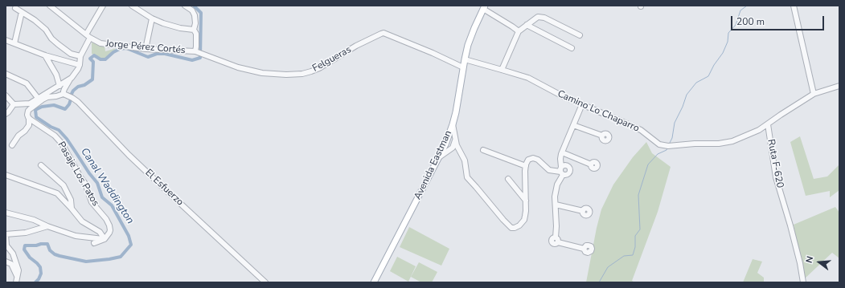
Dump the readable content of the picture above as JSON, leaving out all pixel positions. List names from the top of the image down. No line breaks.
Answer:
{"streets":{"main road":["Avenida Eastman"],"street":["Jorge Pérez Cortés","Felgueras","Camino Lo Chaparro","Ruta F-620","Pasaje Los Patos","El Esfuerzo"]},"crossings":[["Jorge Pérez Cortés","Felgueras"],["Felgueras","Avenida Eastman"],["Camino Lo Chaparro","Ruta F-620"],["Camino Lo Chaparro","Avenida Eastman"]],"water":["Canal Waddington"],"scale_bar":"200 m","north":"left"}
